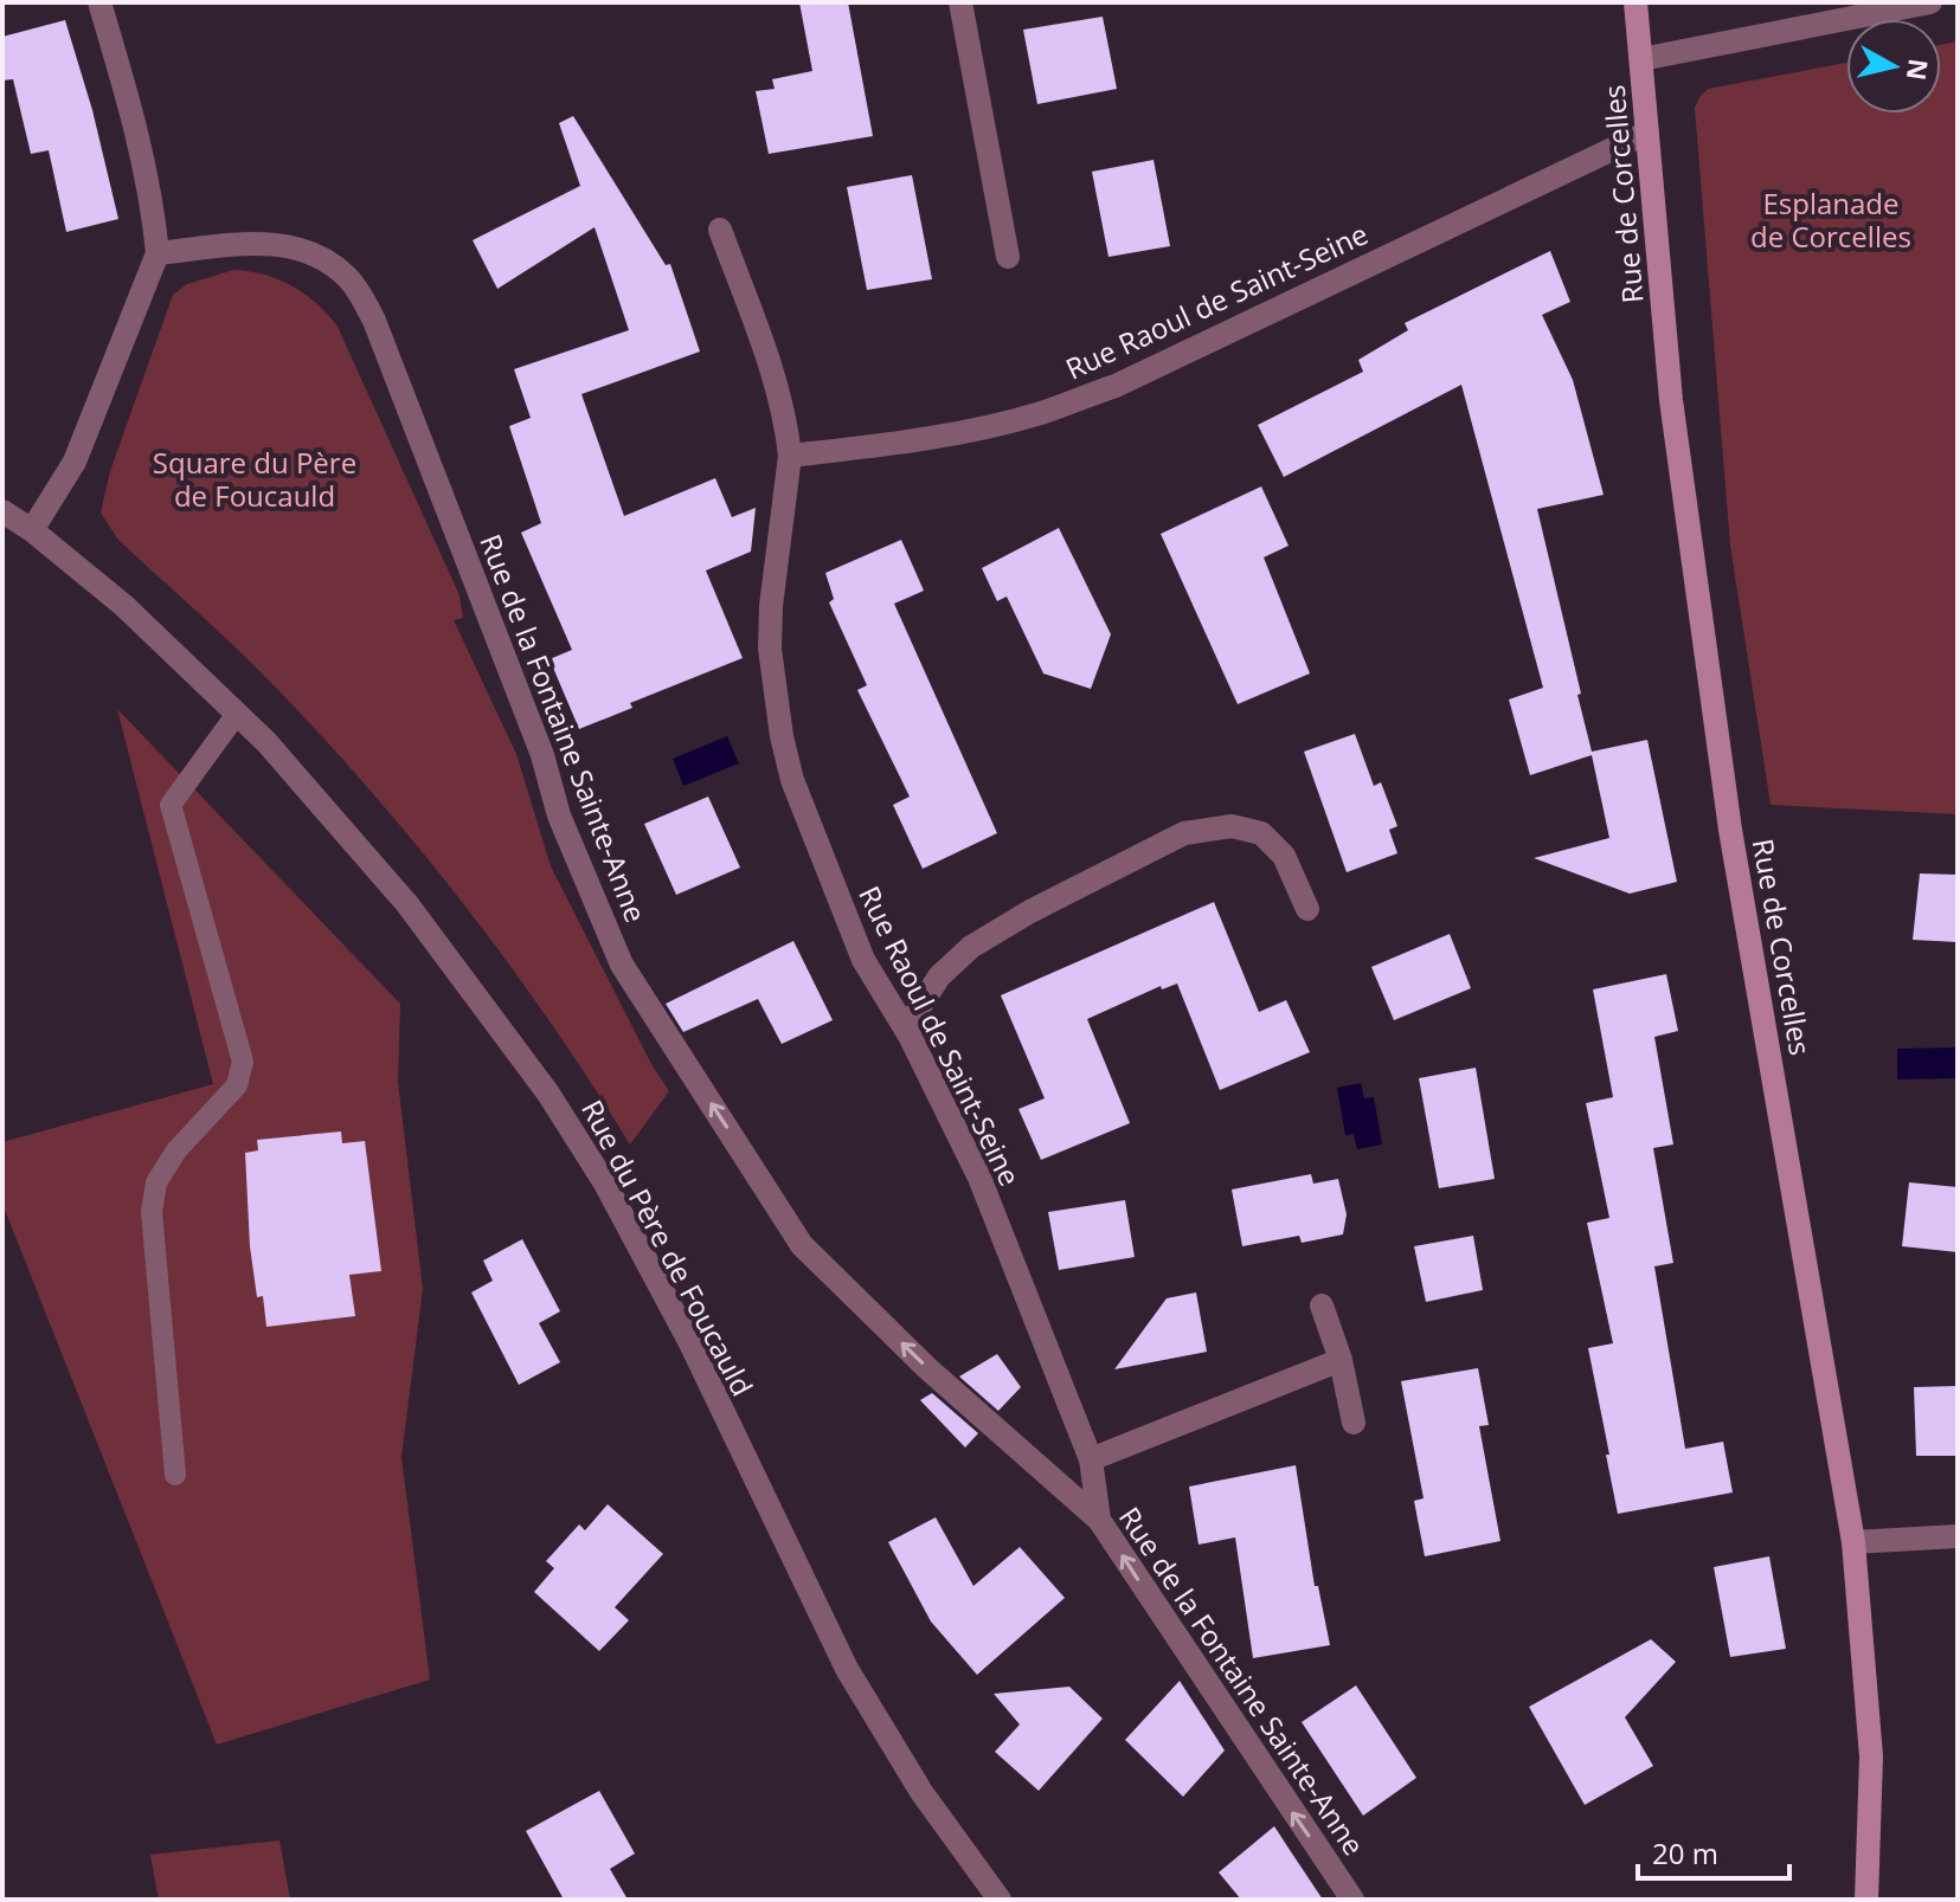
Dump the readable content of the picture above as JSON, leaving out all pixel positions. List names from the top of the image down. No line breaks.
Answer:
{"streets":{"main road":["Rue de Corcelles"],"street":["Rue Raoul de Saint-Seine","Rue de la Fontaine Sainte-Anne","Rue du Père de Foucauld"]},"crossings":[["Rue de Corcelles","Rue Raoul de Saint-Seine"],["Rue Raoul de Saint-Seine","Rue de la Fontaine Sainte-Anne"]],"one_way":["Rue de la Fontaine Sainte-Anne"],"parks":["Esplanade de Corcelles","Square du Père de Foucauld"],"scale_bar":"20 m","north":"right"}
